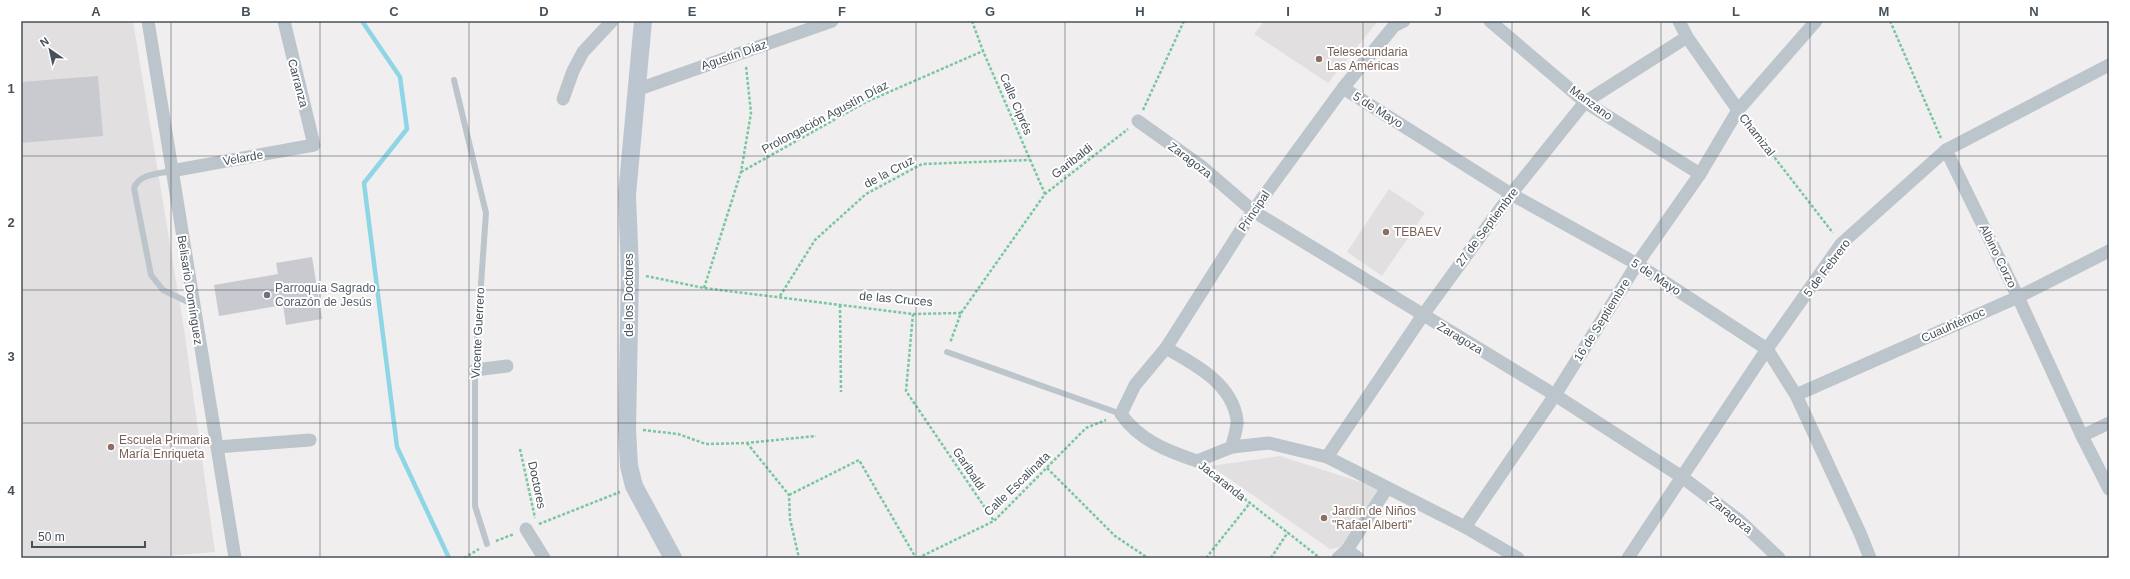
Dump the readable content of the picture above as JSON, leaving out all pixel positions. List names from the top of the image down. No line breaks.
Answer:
{"streets":{"street":["Agustín Díaz","Carranza","Manzano","5 de Mayo","Chamizal","Velarde","Zaragoza","Principal","27 de Septiembre","Albino Corzo","5 de Febrero","Belisario Domínguez","de los Doctores","16 de Septiembre","Cuauhtémoc","Jacaranda"],"lane":["Vicente Guerrero"],"path":["Calle Ciprés","Prolongación Agustín Díaz","Garibaldi","de la Cruz","de las Cruces","Calle Escalinata","Doctores"]},"crossings":[["Agustín Díaz","de los Doctores"],["Carranza","Velarde"],["Manzano","27 de Septiembre"],["Manzano","16 de Septiembre"],["Calle Ciprés","Prolongación Agustín Díaz"],["Calle Ciprés","Garibaldi"],["Calle Ciprés","de la Cruz"],["5 de Mayo","Principal"],["5 de Mayo","27 de Septiembre"],["5 de Mayo","5 de Febrero"],["5 de Mayo","16 de Septiembre"],["5 de Mayo","Cuauhtémoc"],["Chamizal","27 de Septiembre"],["Chamizal","5 de Febrero"],["Chamizal","16 de Septiembre"],["Velarde","Belisario Domínguez"],["Zaragoza","Garibaldi"],["Zaragoza","Principal"],["Zaragoza","27 de Septiembre"],["Zaragoza","5 de Febrero"],["Zaragoza","16 de Septiembre"],["Garibaldi","de las Cruces"],["Garibaldi","Calle Escalinata"],["de la Cruz","de las Cruces"],["Principal","Jacaranda"],["Principal","Calle Escalinata"],["Albino Corzo","5 de Febrero"],["Albino Corzo","Cuauhtémoc"],["de los Doctores","de las Cruces"],["Jacaranda","Calle Escalinata"]],"places":["Telesecundaria Las Américas","TEBAEV","Parroquia Sagrado Corazón de Jesús","Escuela Primaria María Enriqueta","Jardín de Niños \"Rafael Alberti\""],"scale_bar":"50 m","north":"top left","grid":{"columns":["A","B","C","D","E","F","G","H","I","J","K","L","M","N"],"rows":["1","2","3","4"]}}
